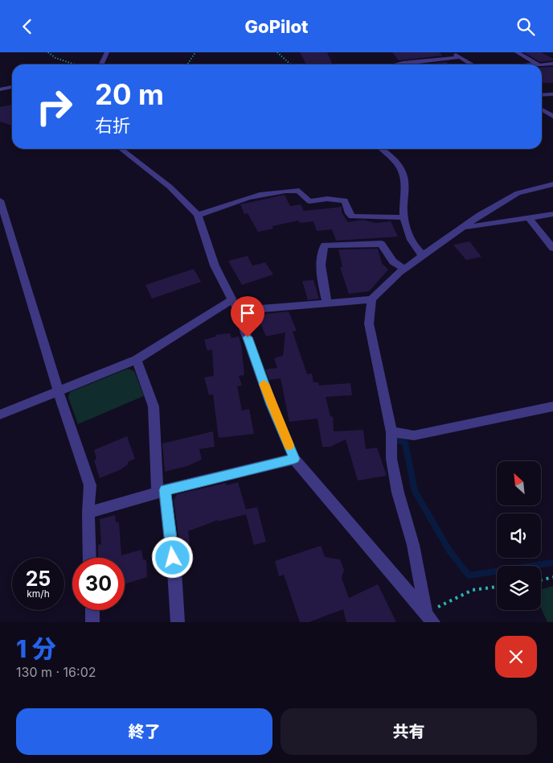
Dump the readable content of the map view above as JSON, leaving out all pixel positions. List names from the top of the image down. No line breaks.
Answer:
{"north":"top left","page":{"header":"GoPilot","turn":["20 m","右折"],"speed":"25 km/h","limit":"30","heading":["1 分","130 m · 16:02"],"buttons":["終了","共有"]}}
